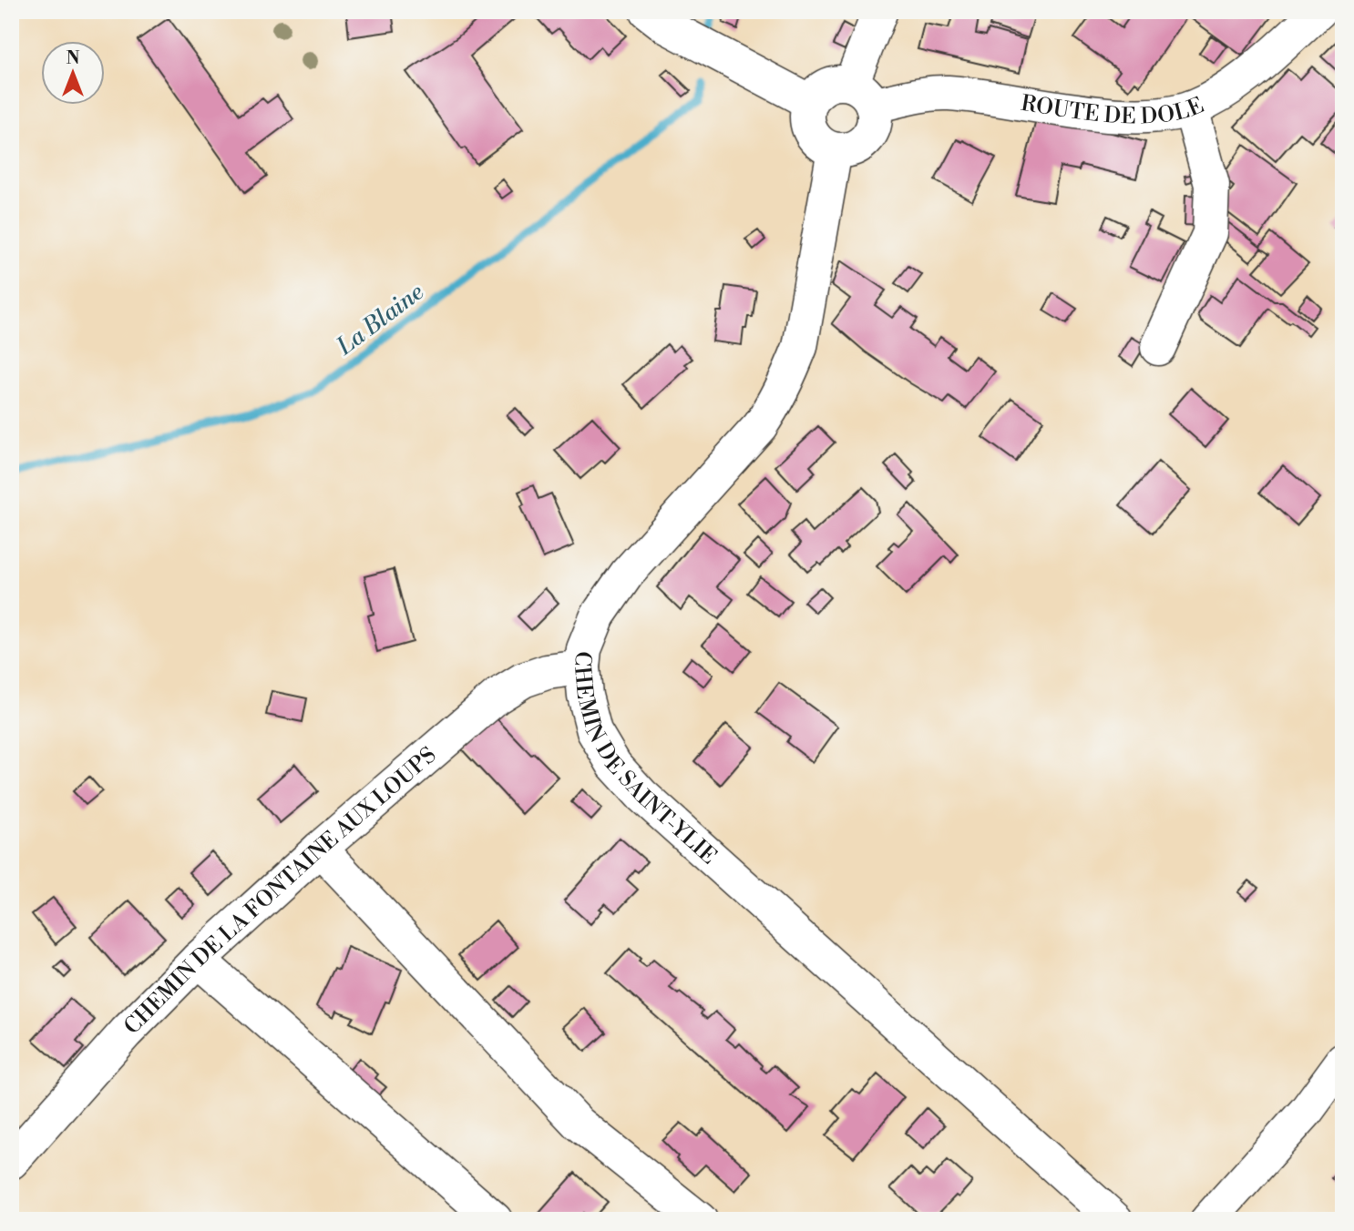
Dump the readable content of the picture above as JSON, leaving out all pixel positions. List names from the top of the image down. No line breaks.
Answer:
{"streets":{"street":["ROUTE DE DOLE","CHEMIN DE SAINT-YLIE","CHEMIN DE LA FONTAINE AUX LOUPS"]},"crossings":[["ROUTE DE DOLE","CHEMIN DE SAINT-YLIE"],["CHEMIN DE SAINT-YLIE","CHEMIN DE LA FONTAINE AUX LOUPS"]],"water":["La Blaine"],"north":"top"}
